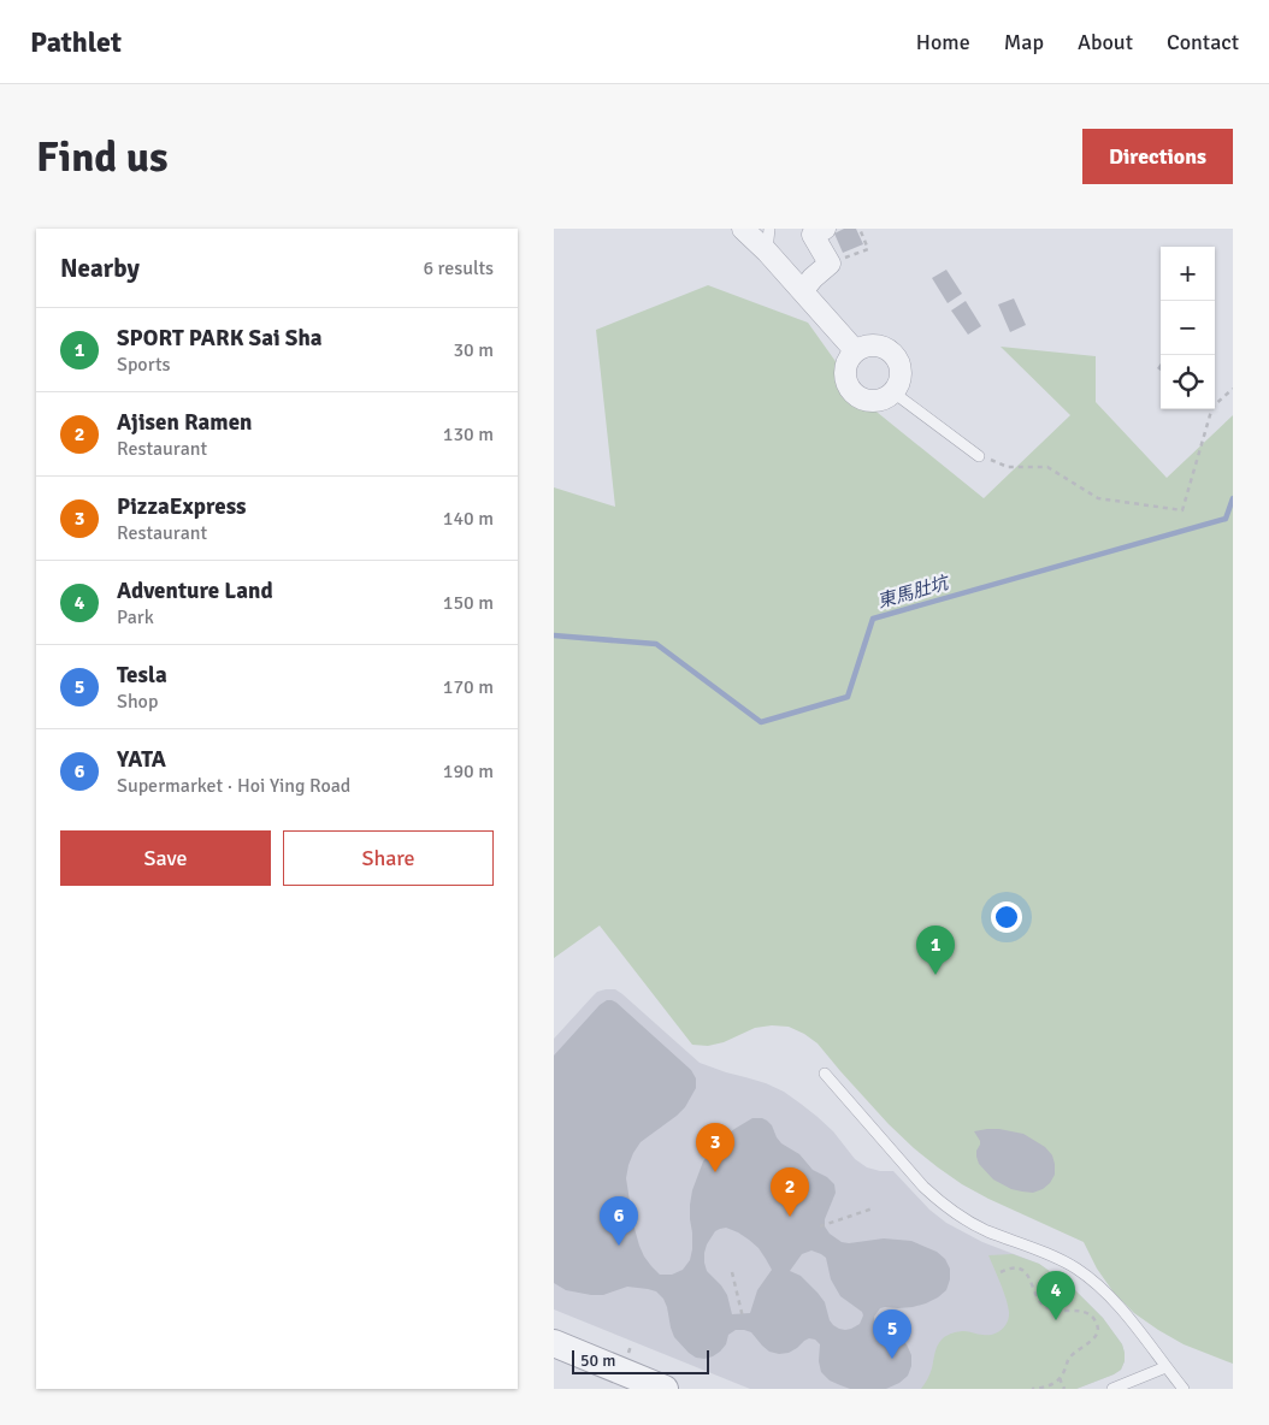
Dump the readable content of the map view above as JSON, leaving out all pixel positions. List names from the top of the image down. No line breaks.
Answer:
{"water":["東馬肚坑"],"scale_bar":"50 m","page":{"header":"Pathlet","nav":["Home","Map","About","Contact"],"buttons":["Directions",["Save","Share"]],"title":"Find us","heading":["Nearby","6 results"],"map_buttons":["+","−"],"list":[{"mark":"1","name":"SPORT PARK Sai Sha","note":"Sports","value":"30 m"},{"mark":"2","name":"Ajisen Ramen","note":"Restaurant","value":"130 m"},{"mark":"3","name":"PizzaExpress","note":"Restaurant","value":"140 m"},{"mark":"4","name":"Adventure Land","note":"Park","value":"150 m"},{"mark":"5","name":"Tesla","note":"Shop","value":"170 m"},{"mark":"6","name":"YATA","note":"Supermarket · Hoi Ying Road","value":"190 m"}],"pins":["1","3","2","6","4","5"],"scale":"50 m"}}
